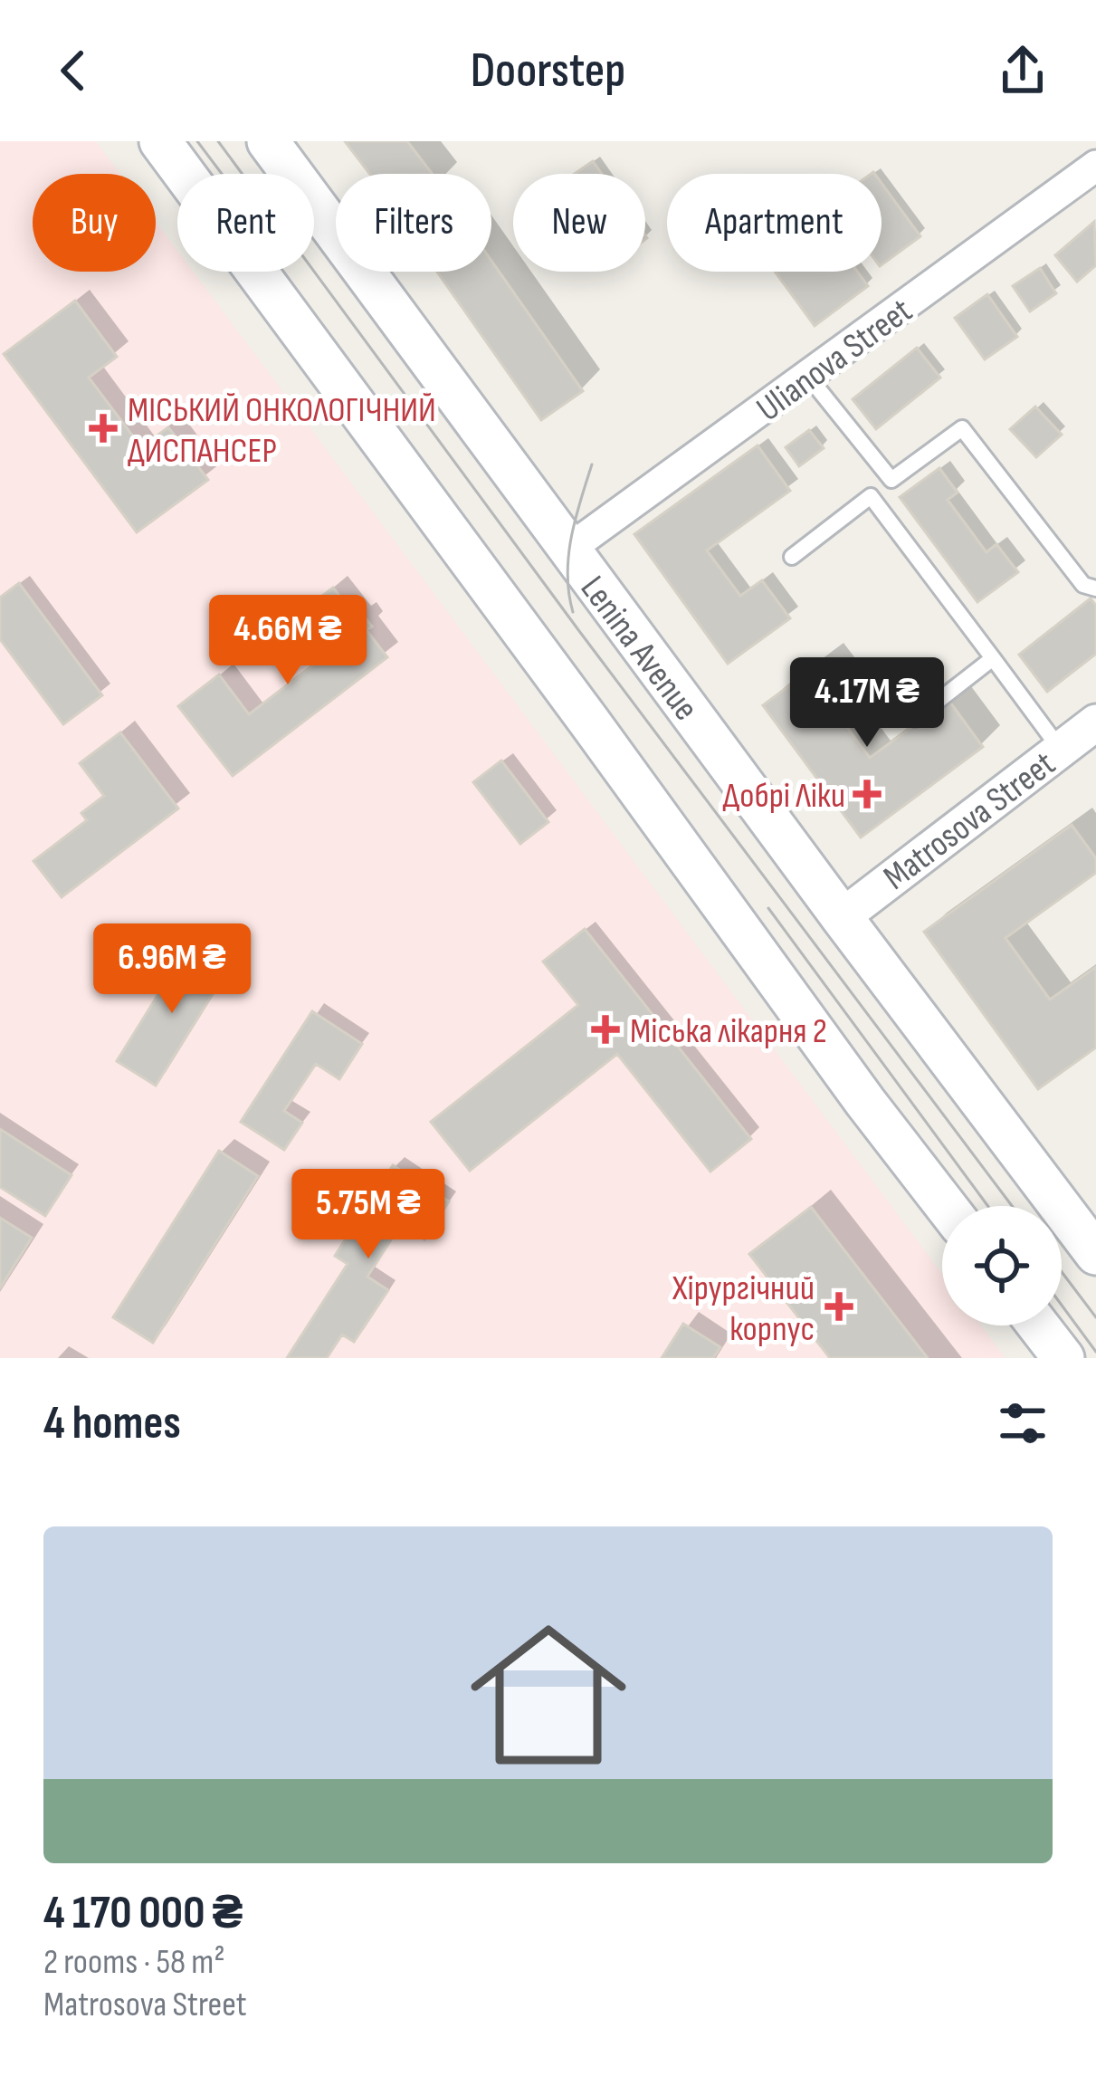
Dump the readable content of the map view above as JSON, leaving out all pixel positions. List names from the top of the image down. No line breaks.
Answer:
{"streets":{"main road":["Lenina Avenue"],"street":["Ulianova Street","Matrosova Street"]},"crossings":[["Ulianova Street","Lenina Avenue"],["Lenina Avenue","Matrosova Street"]],"places":{"health":["МІСЬКИЙ ОНКОЛОГІЧНИЙ ДИСПАНСЕР","Добрі Ліки","Міська лікарня 2","Хірургічний корпус"]},"page":{"header":"Doorstep","chip":["Buy","Rent","Filters","New","Apartment"],"price":["4.66M ₴","4.17M ₴","6.96M ₴","5.75M ₴"],"heading":"4 homes","list":[{"name":"4 170 000 ₴","note":"2 rooms · 58 m² · Matrosova Street"}]}}
